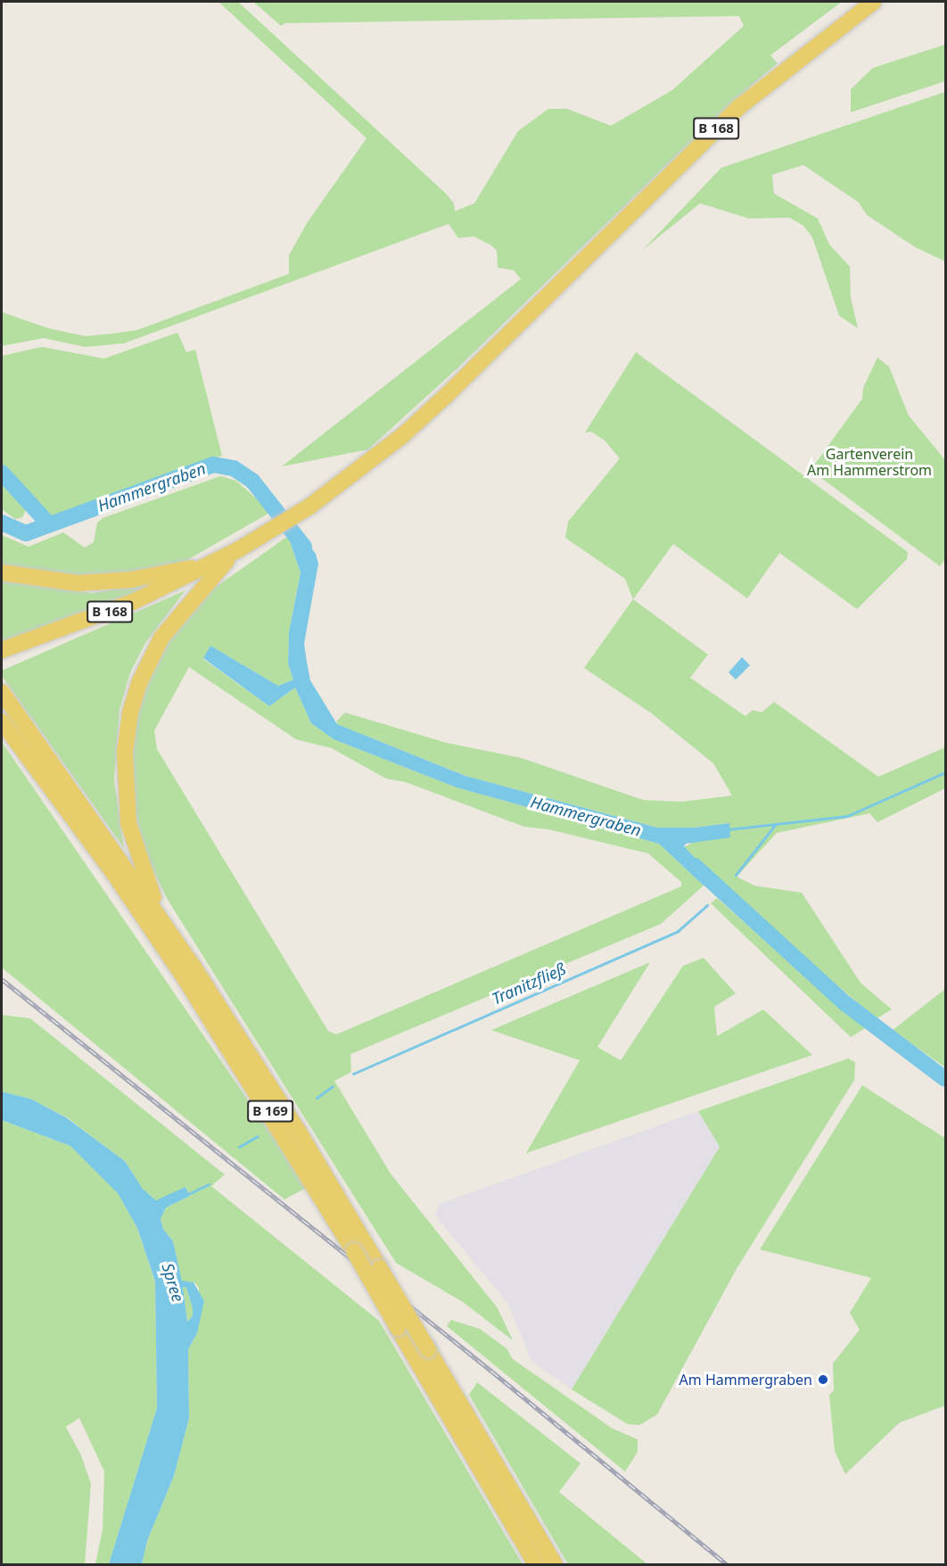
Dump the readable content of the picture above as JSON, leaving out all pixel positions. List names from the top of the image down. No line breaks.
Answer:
{"streets":{"main road":["B 168","B 169"]},"water":["Hammergraben","Tranitzfließ","Spree"],"parks":["Gartenverein Am Hammerstrom"],"places":["Am Hammergraben"]}
